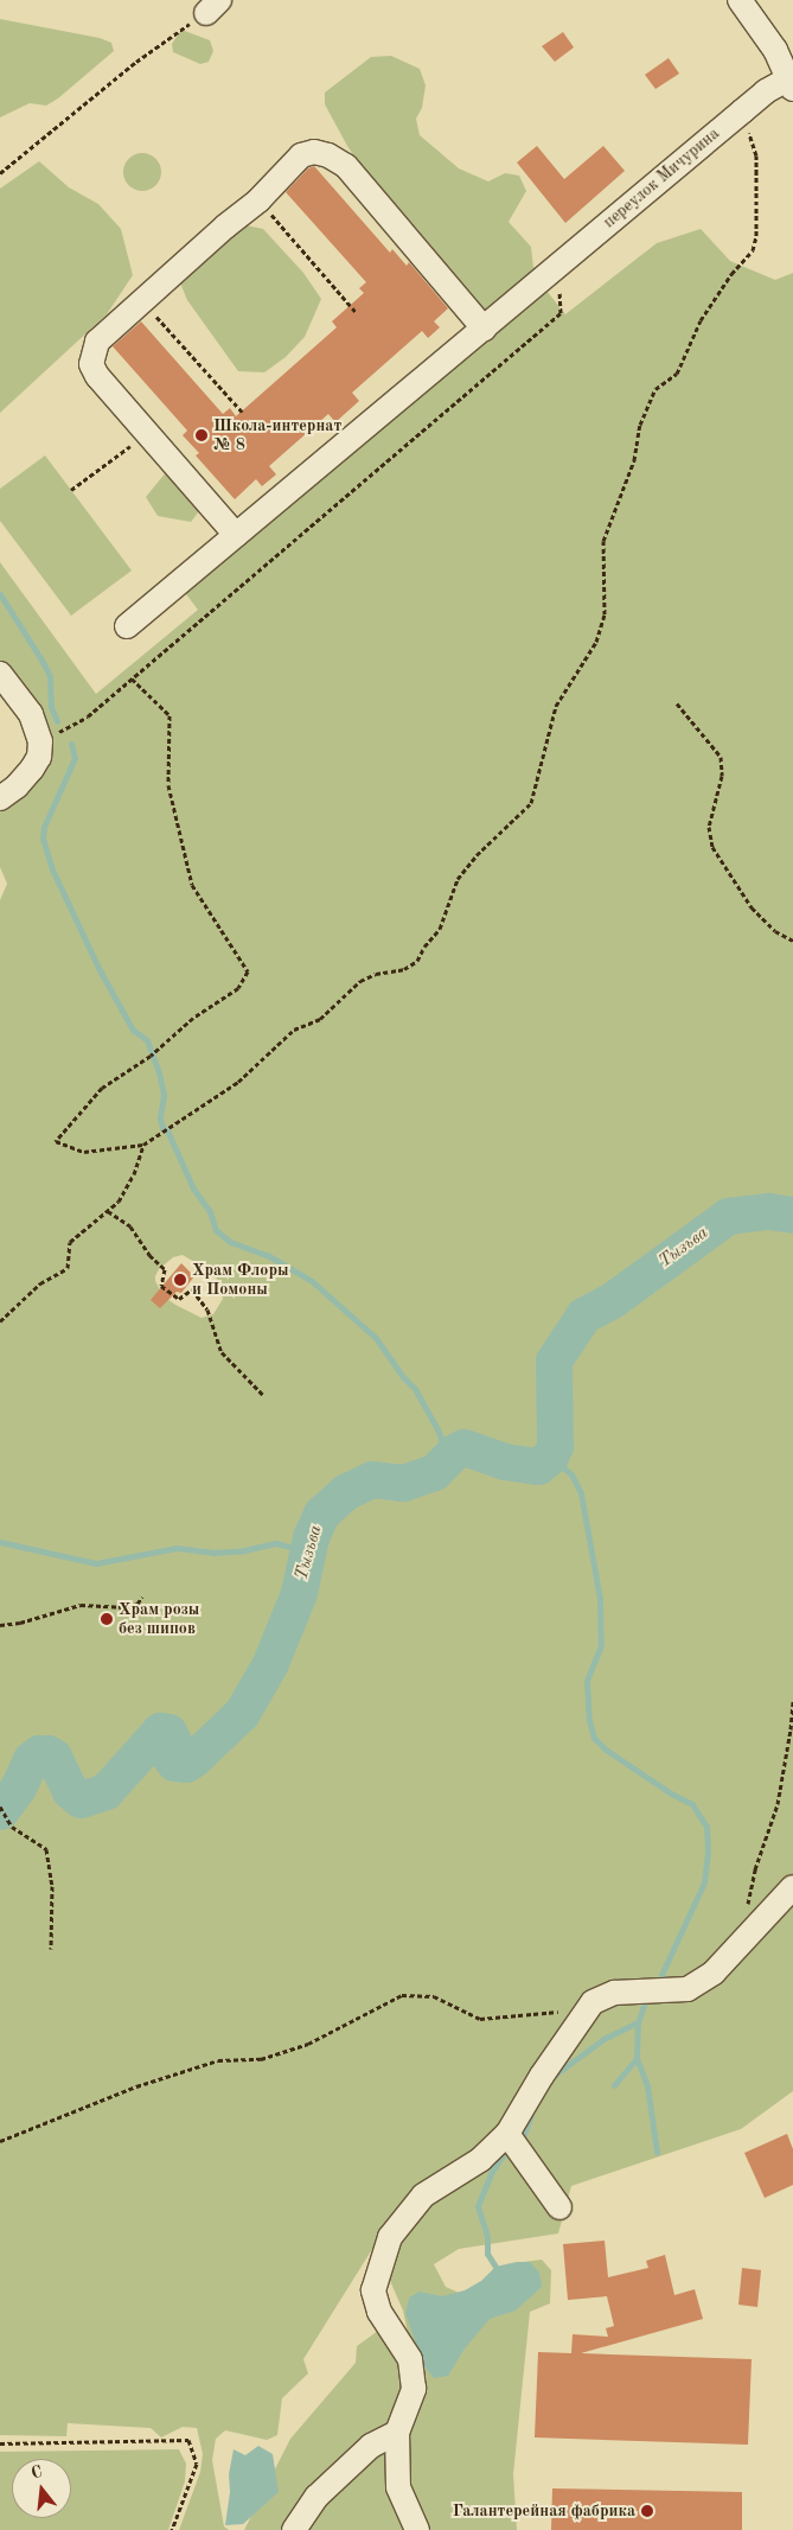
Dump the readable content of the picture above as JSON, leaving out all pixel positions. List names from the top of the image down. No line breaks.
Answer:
{"streets":{"street":["переулок Мичурина"]},"water":["Тызьва"],"places":["Школа-интернат № 8","Храм Флоры и Помоны","Храм розы без шипов","Галантерейная фабрика"],"north":"top"}
